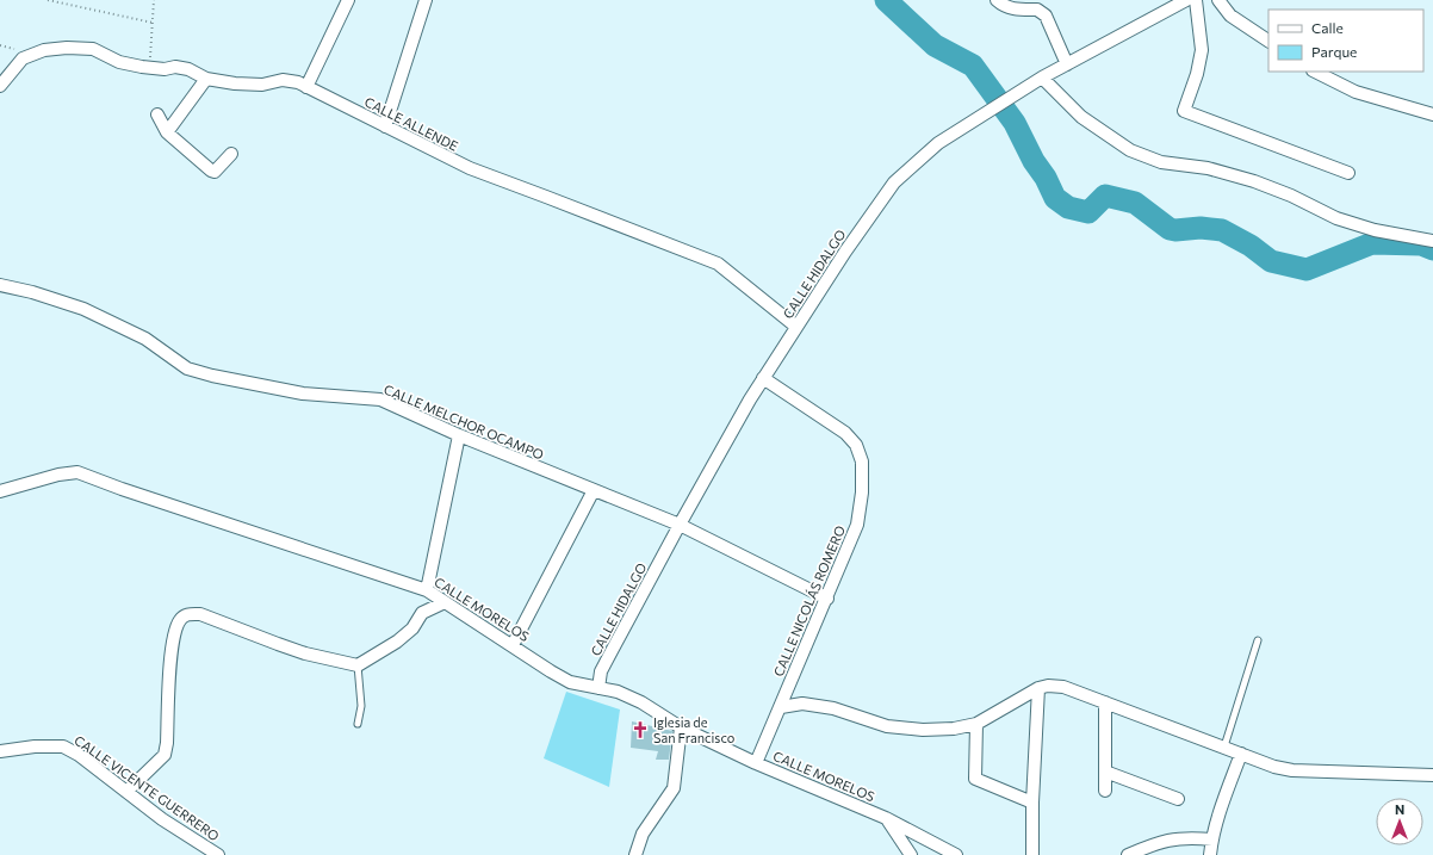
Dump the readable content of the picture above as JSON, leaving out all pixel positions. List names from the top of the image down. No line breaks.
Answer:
{"streets":{"street":["CALLE ALLENDE","CALLE HIDALGO","CALLE MELCHOR OCAMPO","CALLE NICOLÁS ROMERO","CALLE MORELOS","CALLE VICENTE GUERRERO"]},"crossings":[["CALLE ALLENDE","CALLE HIDALGO"],["CALLE HIDALGO","CALLE MELCHOR OCAMPO"],["CALLE HIDALGO","CALLE NICOLÁS ROMERO"],["CALLE HIDALGO","CALLE MORELOS"],["CALLE MELCHOR OCAMPO","CALLE NICOLÁS ROMERO"],["CALLE NICOLÁS ROMERO","CALLE MORELOS"]],"places":{"church":["Iglesia de San Francisco"]},"legend":["Calle","Parque"],"north":"top"}
